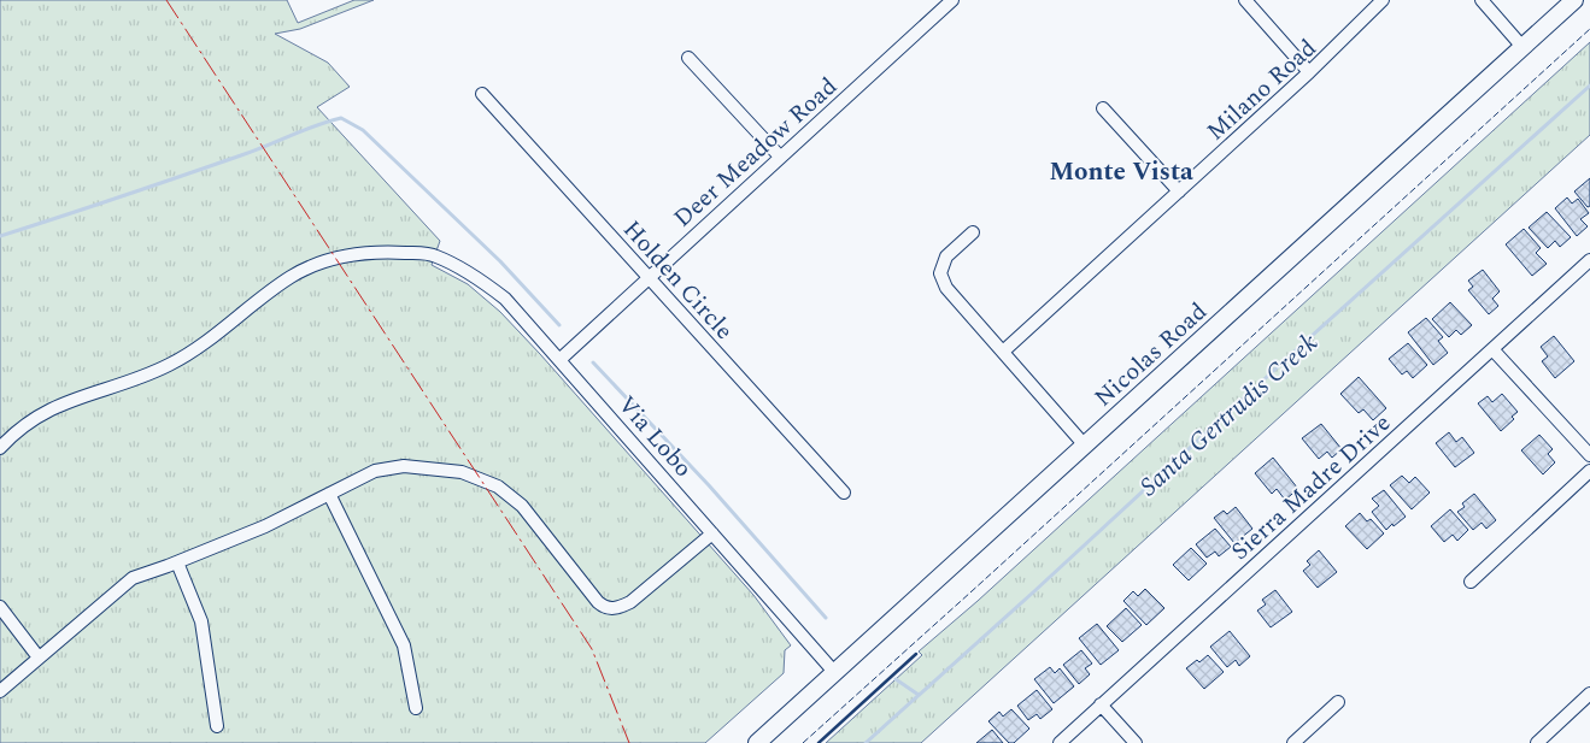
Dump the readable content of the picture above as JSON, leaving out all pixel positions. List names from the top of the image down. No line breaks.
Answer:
{"streets":{"main road":["Nicolas Road"],"street":["Milano Road","Deer Meadow Road","Holden Circle","Via Lobo","Sierra Madre Drive"]},"crossings":[["Deer Meadow Road","Holden Circle"],["Deer Meadow Road","Via Lobo"],["Nicolas Road","Via Lobo"]],"districts":["Monte Vista"],"water":["Santa Gertrudis Creek"]}
